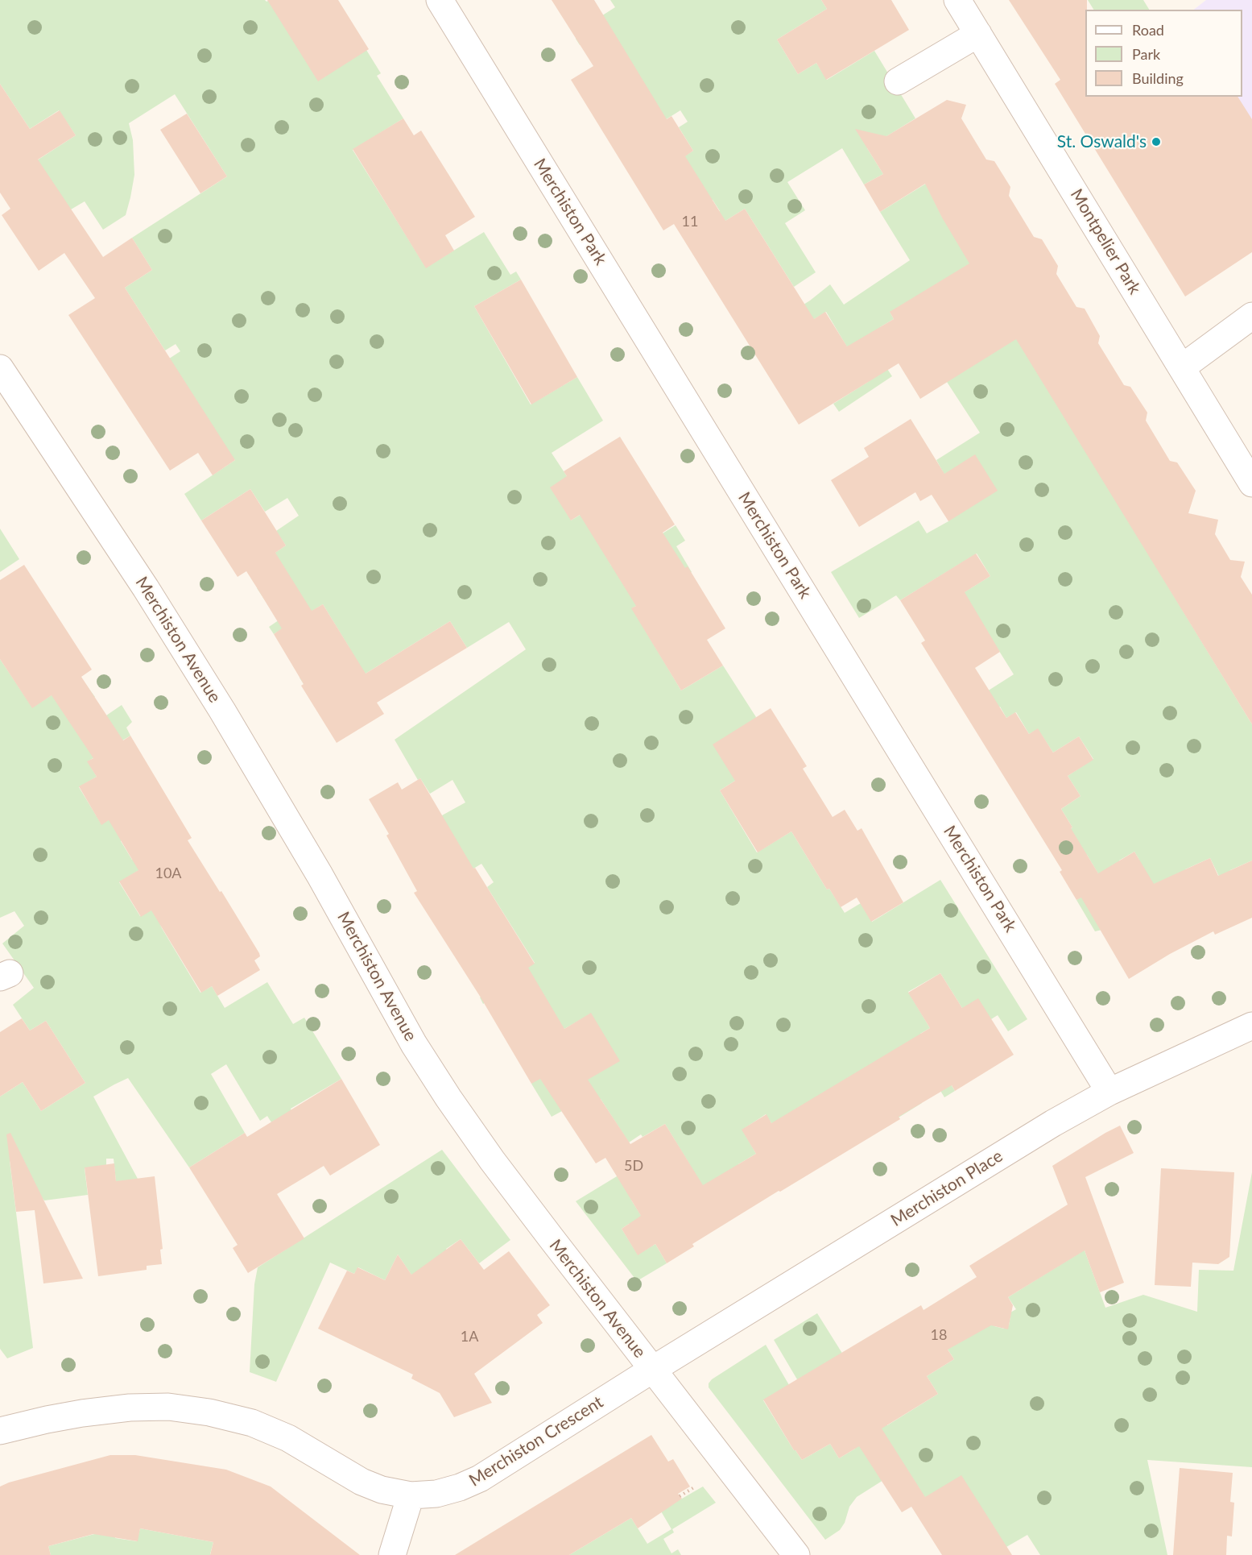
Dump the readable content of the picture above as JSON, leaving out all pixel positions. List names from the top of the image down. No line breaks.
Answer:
{"streets":{"street":["Merchiston Park","Montpelier Park","Merchiston Avenue","Merchiston Place","Merchiston Crescent"]},"crossings":[["Merchiston Park","Merchiston Place"],["Merchiston Avenue","Merchiston Place"],["Merchiston Avenue","Merchiston Crescent"],["Merchiston Place","Merchiston Crescent"]],"places":["St. Oswald's"],"house_numbers":["11","10A","5D","18","1A"],"legend":["Road","Park","Building"]}
